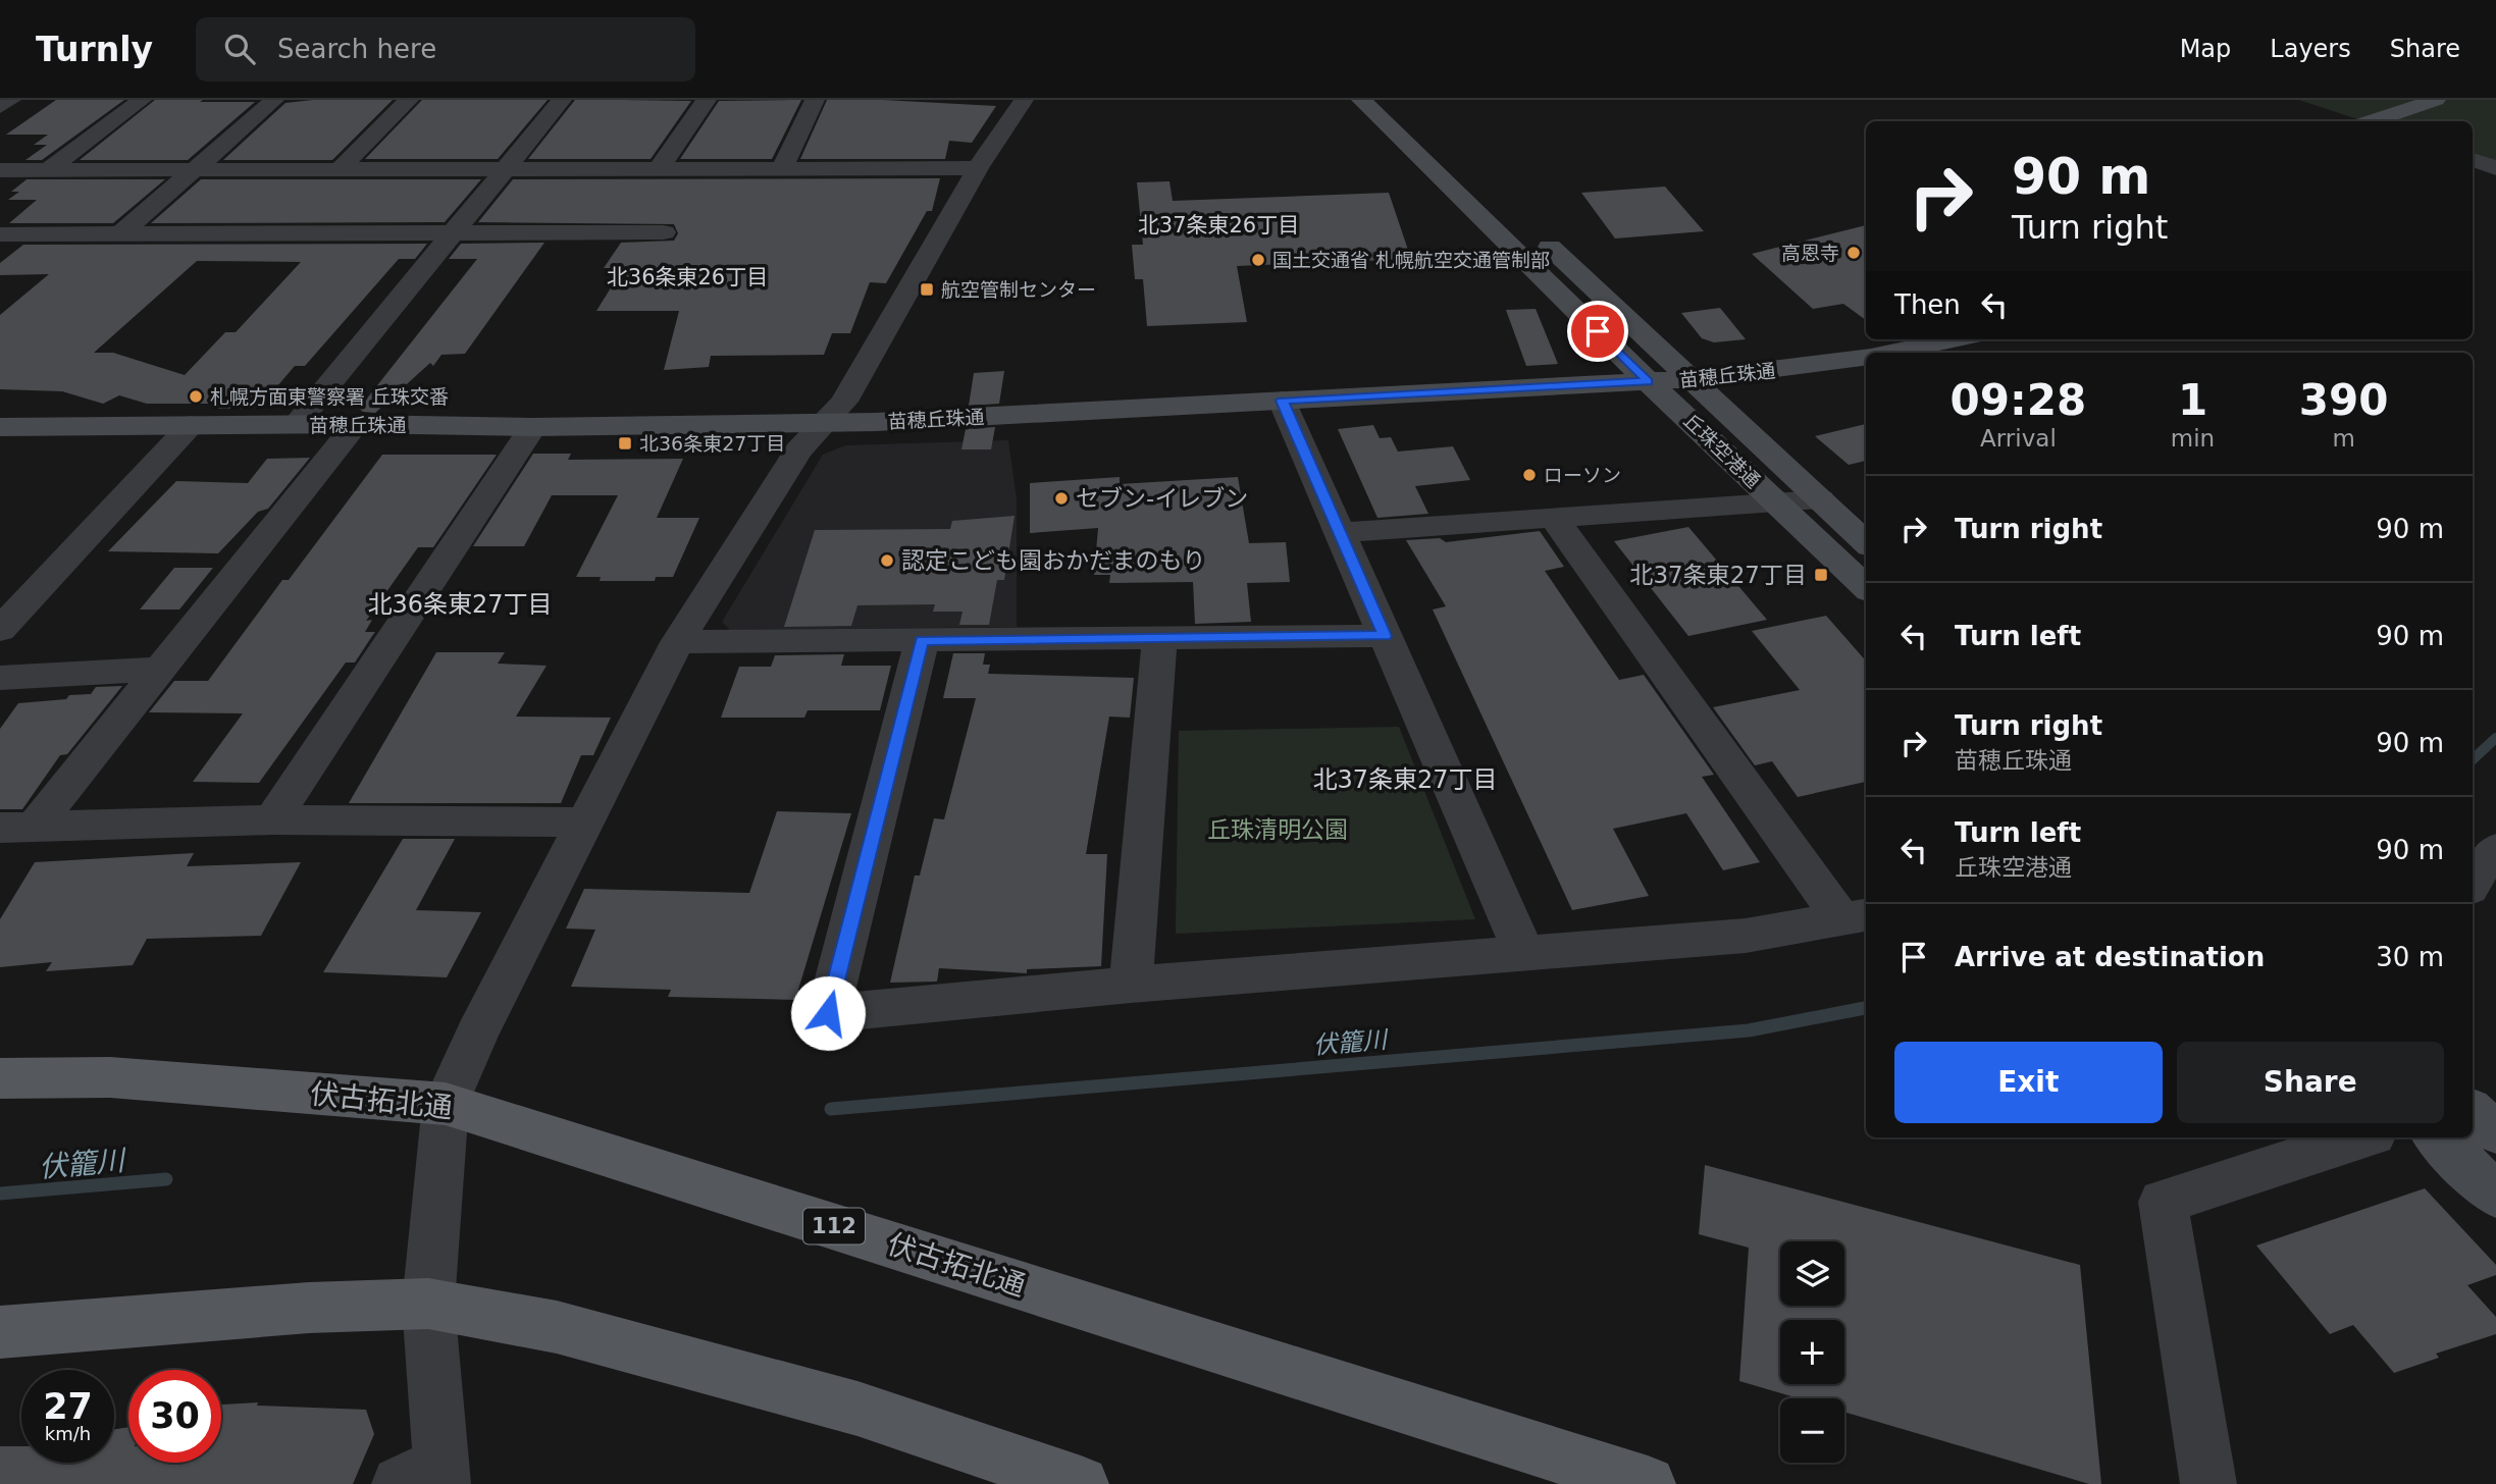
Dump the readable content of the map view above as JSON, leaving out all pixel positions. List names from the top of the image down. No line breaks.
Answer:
{"streets":{"main road":["苗穂丘珠通","丘珠空港通","伏古拓北通","112"]},"crossings":[["苗穂丘珠通","丘珠空港通"]],"districts":["北37条東26丁目","北36条東26丁目","北36条東27丁目","北37条東27丁目"],"water":["伏籠川"],"parks":["丘珠清明公園"],"places":{"other":["高恩寺","国土交通省 札幌航空交通管制部","札幌方面東警察署 丘珠交番","ローソン","セブン-イレブン","認定こども園おかだまのもり"],"transit":["航空管制センター","北36条東27丁目","北37条東27丁目"]},"page":{"header":"Turnly","search":"Search here","nav":["Map","Layers","Share"],"turn":["90 m","Turn right"],"then":"Then","eta":["09:28","Arrival","1","min","390","m"],"list":[{"name":"Turn right","value":"90 m"},{"name":"Turn left","value":"90 m"},{"name":"Turn right","note":"苗穂丘珠通","value":"90 m"},{"name":"Turn left","note":"丘珠空港通","value":"90 m"},{"name":"Arrive at destination","value":"30 m"}],"buttons":["Exit","Share"],"map_buttons":["+","−"],"speed":"27 km/h","limit":"30"}}
